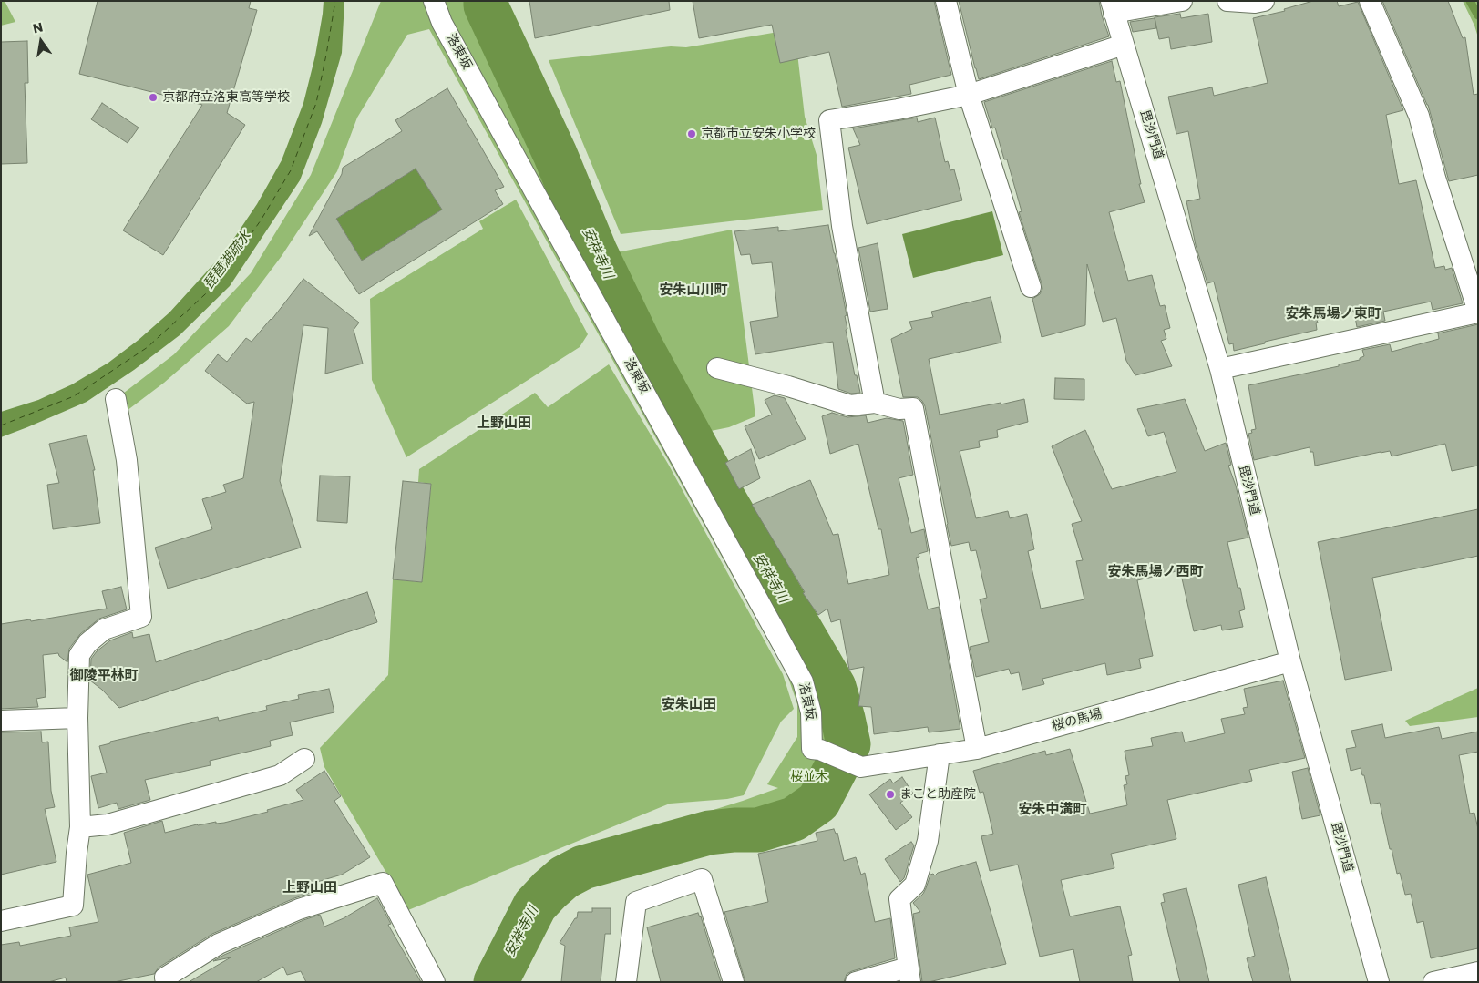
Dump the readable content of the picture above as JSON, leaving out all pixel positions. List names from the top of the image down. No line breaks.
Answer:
{"streets":{"street":["洛東坂","毘沙門道","桜の馬場"]},"crossings":[["洛東坂","桜の馬場"],["毘沙門道","桜の馬場"]],"districts":["安朱山川町","安朱馬場ノ東町","上野山田","安朱馬場ノ西町","御陵平林町","安朱山田","安朱中溝町","上野山田"],"water":["安祥寺川","琵琶湖疏水"],"parks":["桜並木"],"places":["京都府立洛東高等学校","京都市立安朱小学校","まこと助産院"],"north":"top"}
